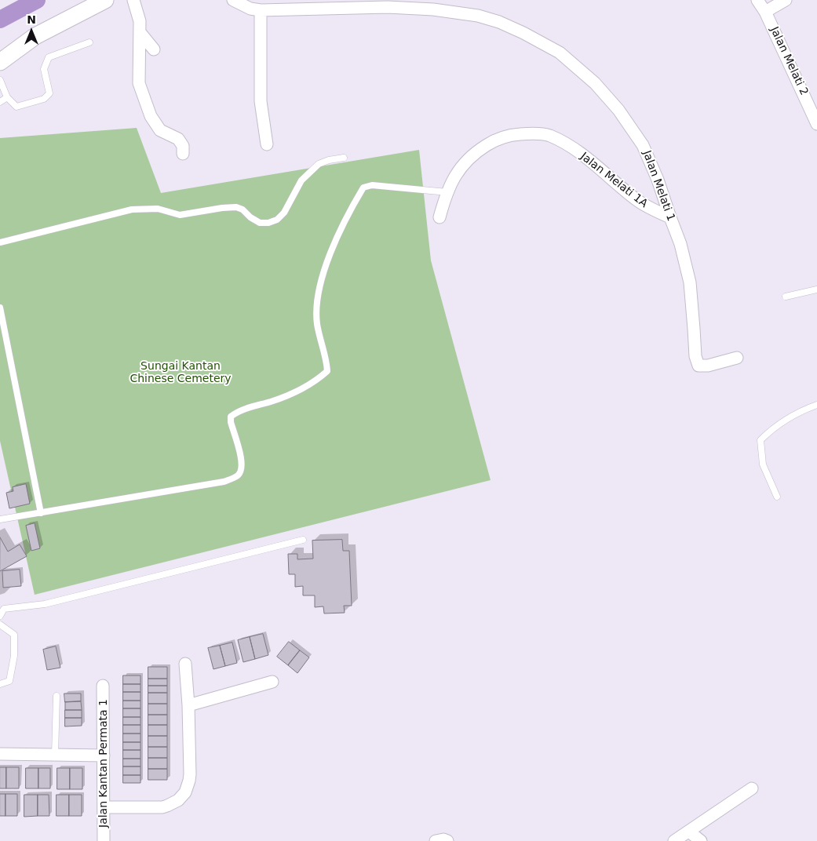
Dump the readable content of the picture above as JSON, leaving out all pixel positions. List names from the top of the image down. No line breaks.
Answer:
{"streets":{"street":["Jalan Melati 2","Jalan Melati 1A","Jalan Melati 1","Jalan Kantan Permata 1"]},"crossings":[["Jalan Melati 1A","Jalan Melati 1"]],"parks":["Sungai Kantan Chinese Cemetery"],"north":"top"}
